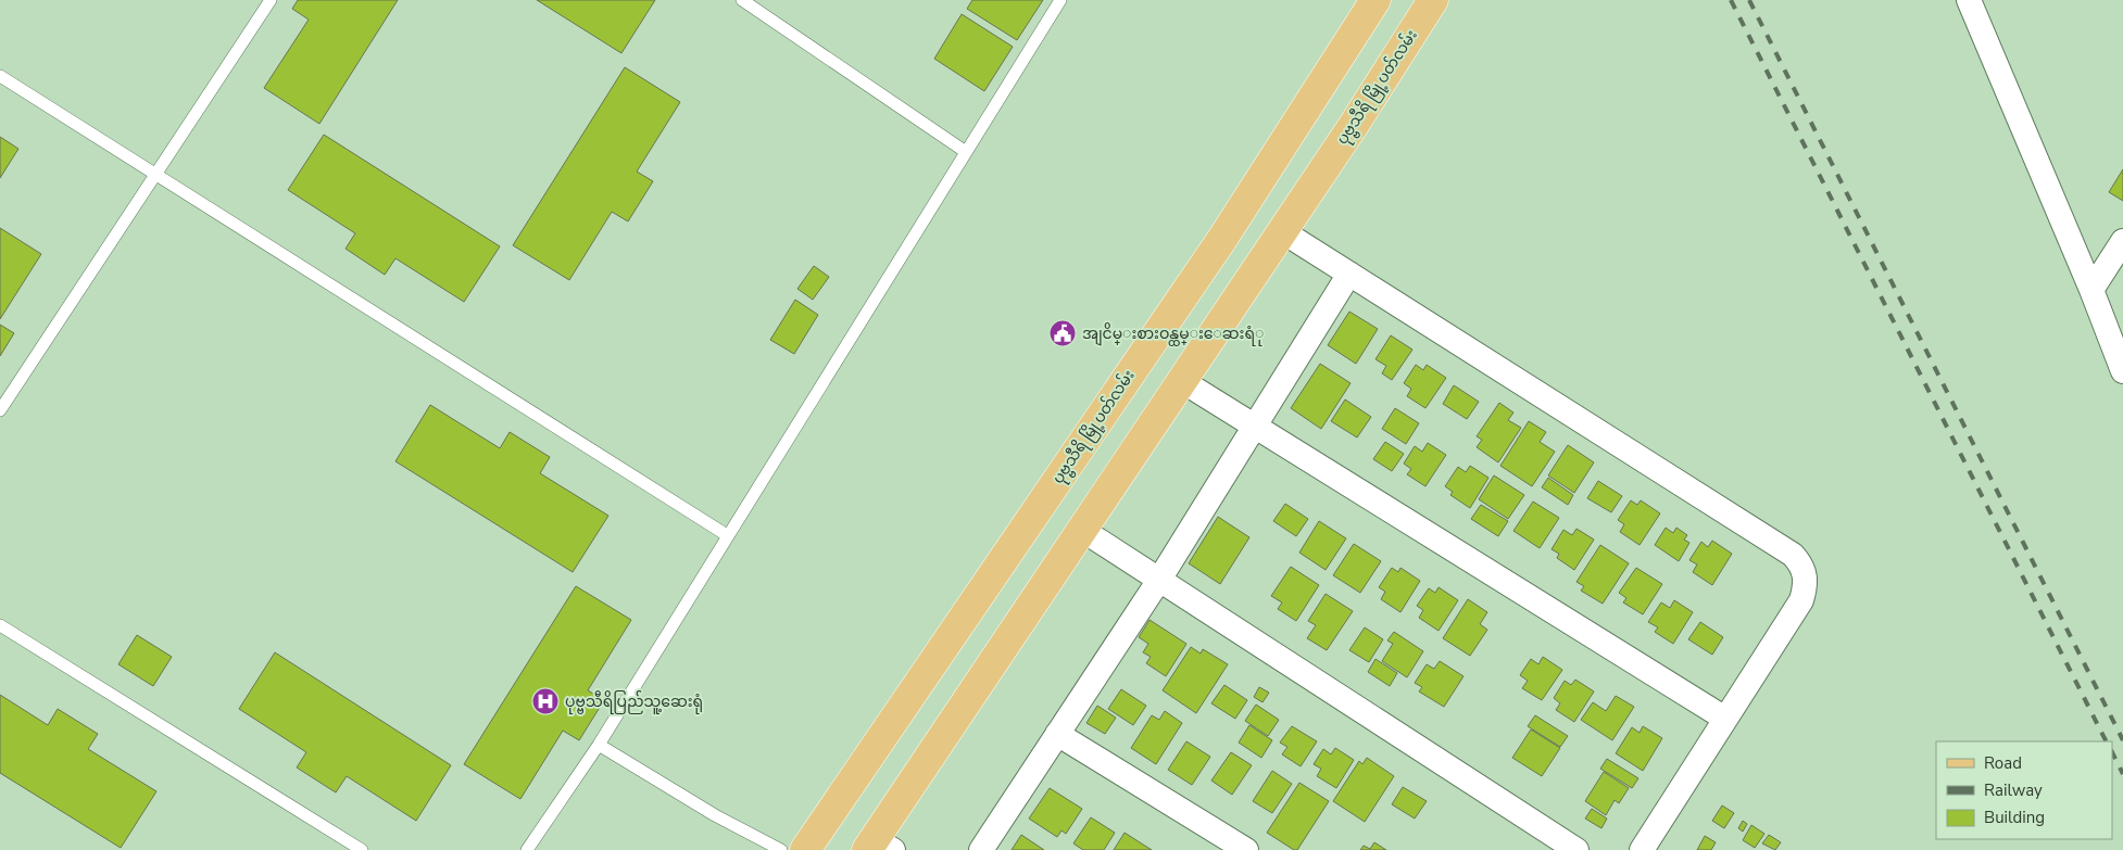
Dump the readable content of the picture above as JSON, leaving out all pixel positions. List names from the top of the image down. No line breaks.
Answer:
{"streets":{"main road":["ပုဗ္ဗသီရိ မြို့ပတ်လမ်း"]},"places":{"public building":["အျငိမ္းစားဝန္ထမ္းေဆးရံု"],"hospital":["ပုဗ္ဗသီရိပြည်သူ့ဆေးရုံ"]},"legend":["Road","Railway","Building"]}
